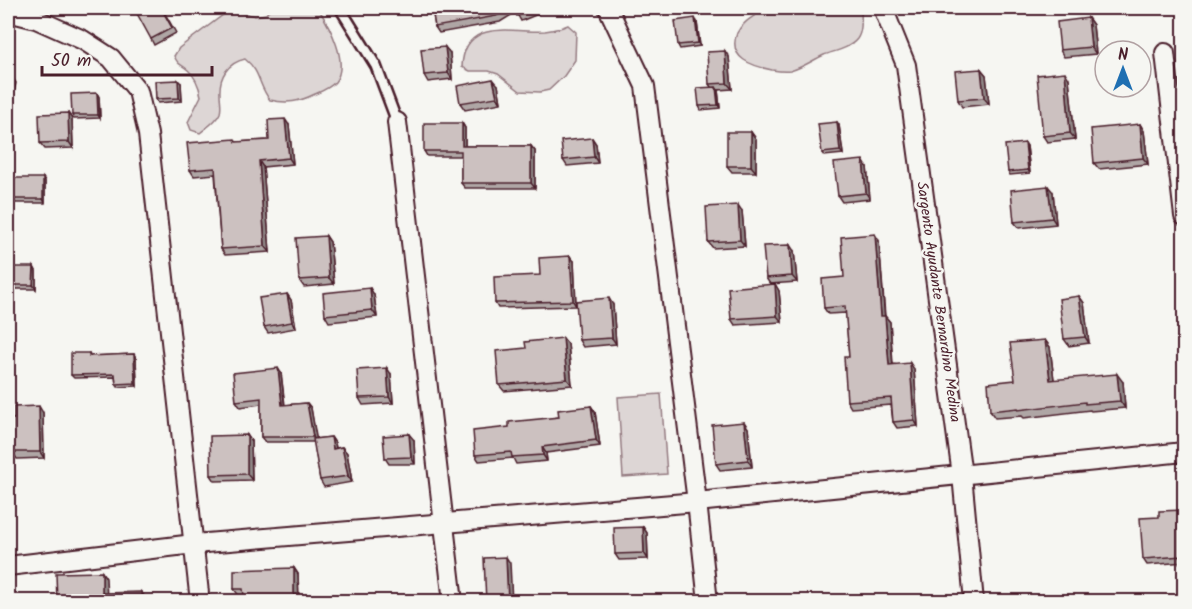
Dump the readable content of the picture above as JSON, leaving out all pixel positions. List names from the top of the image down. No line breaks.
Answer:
{"streets":{"street":["Sargento Ayudante Bernardino Medina"]},"scale_bar":"50 m","north":"top"}
